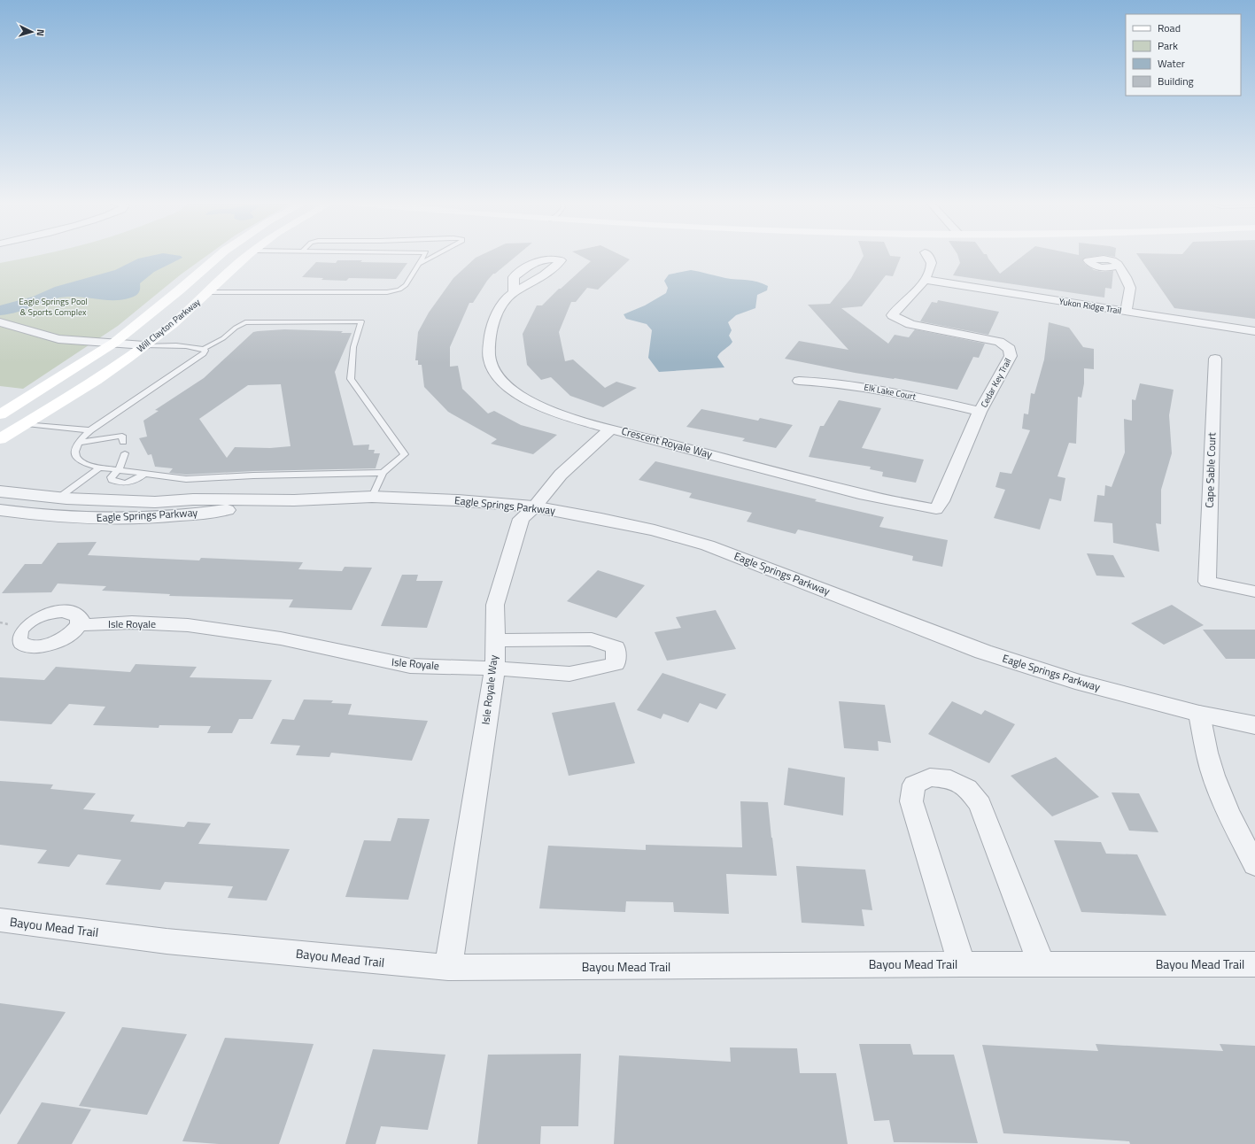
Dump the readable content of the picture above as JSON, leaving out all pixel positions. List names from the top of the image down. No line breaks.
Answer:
{"streets":{"main road":["Will Clayton Parkway"],"street":["Yukon Ridge Trail","Cedar Key Trail","Elk Lake Court","Crescent Royale Way","Cape Sable Court","Eagle Springs Parkway","Isle Royale","Isle Royale Way","Bayou Mead Trail"]},"crossings":[["Yukon Ridge Trail","Cedar Key Trail"],["Cedar Key Trail","Elk Lake Court"],["Cedar Key Trail","Crescent Royale Way"],["Crescent Royale Way","Isle Royale Way"],["Eagle Springs Parkway","Isle Royale Way"],["Isle Royale","Isle Royale Way"],["Isle Royale Way","Bayou Mead Trail"]],"parks":["Eagle Springs Pool & Sports Complex"],"legend":["Road","Park","Water","Building"],"north":"right"}
